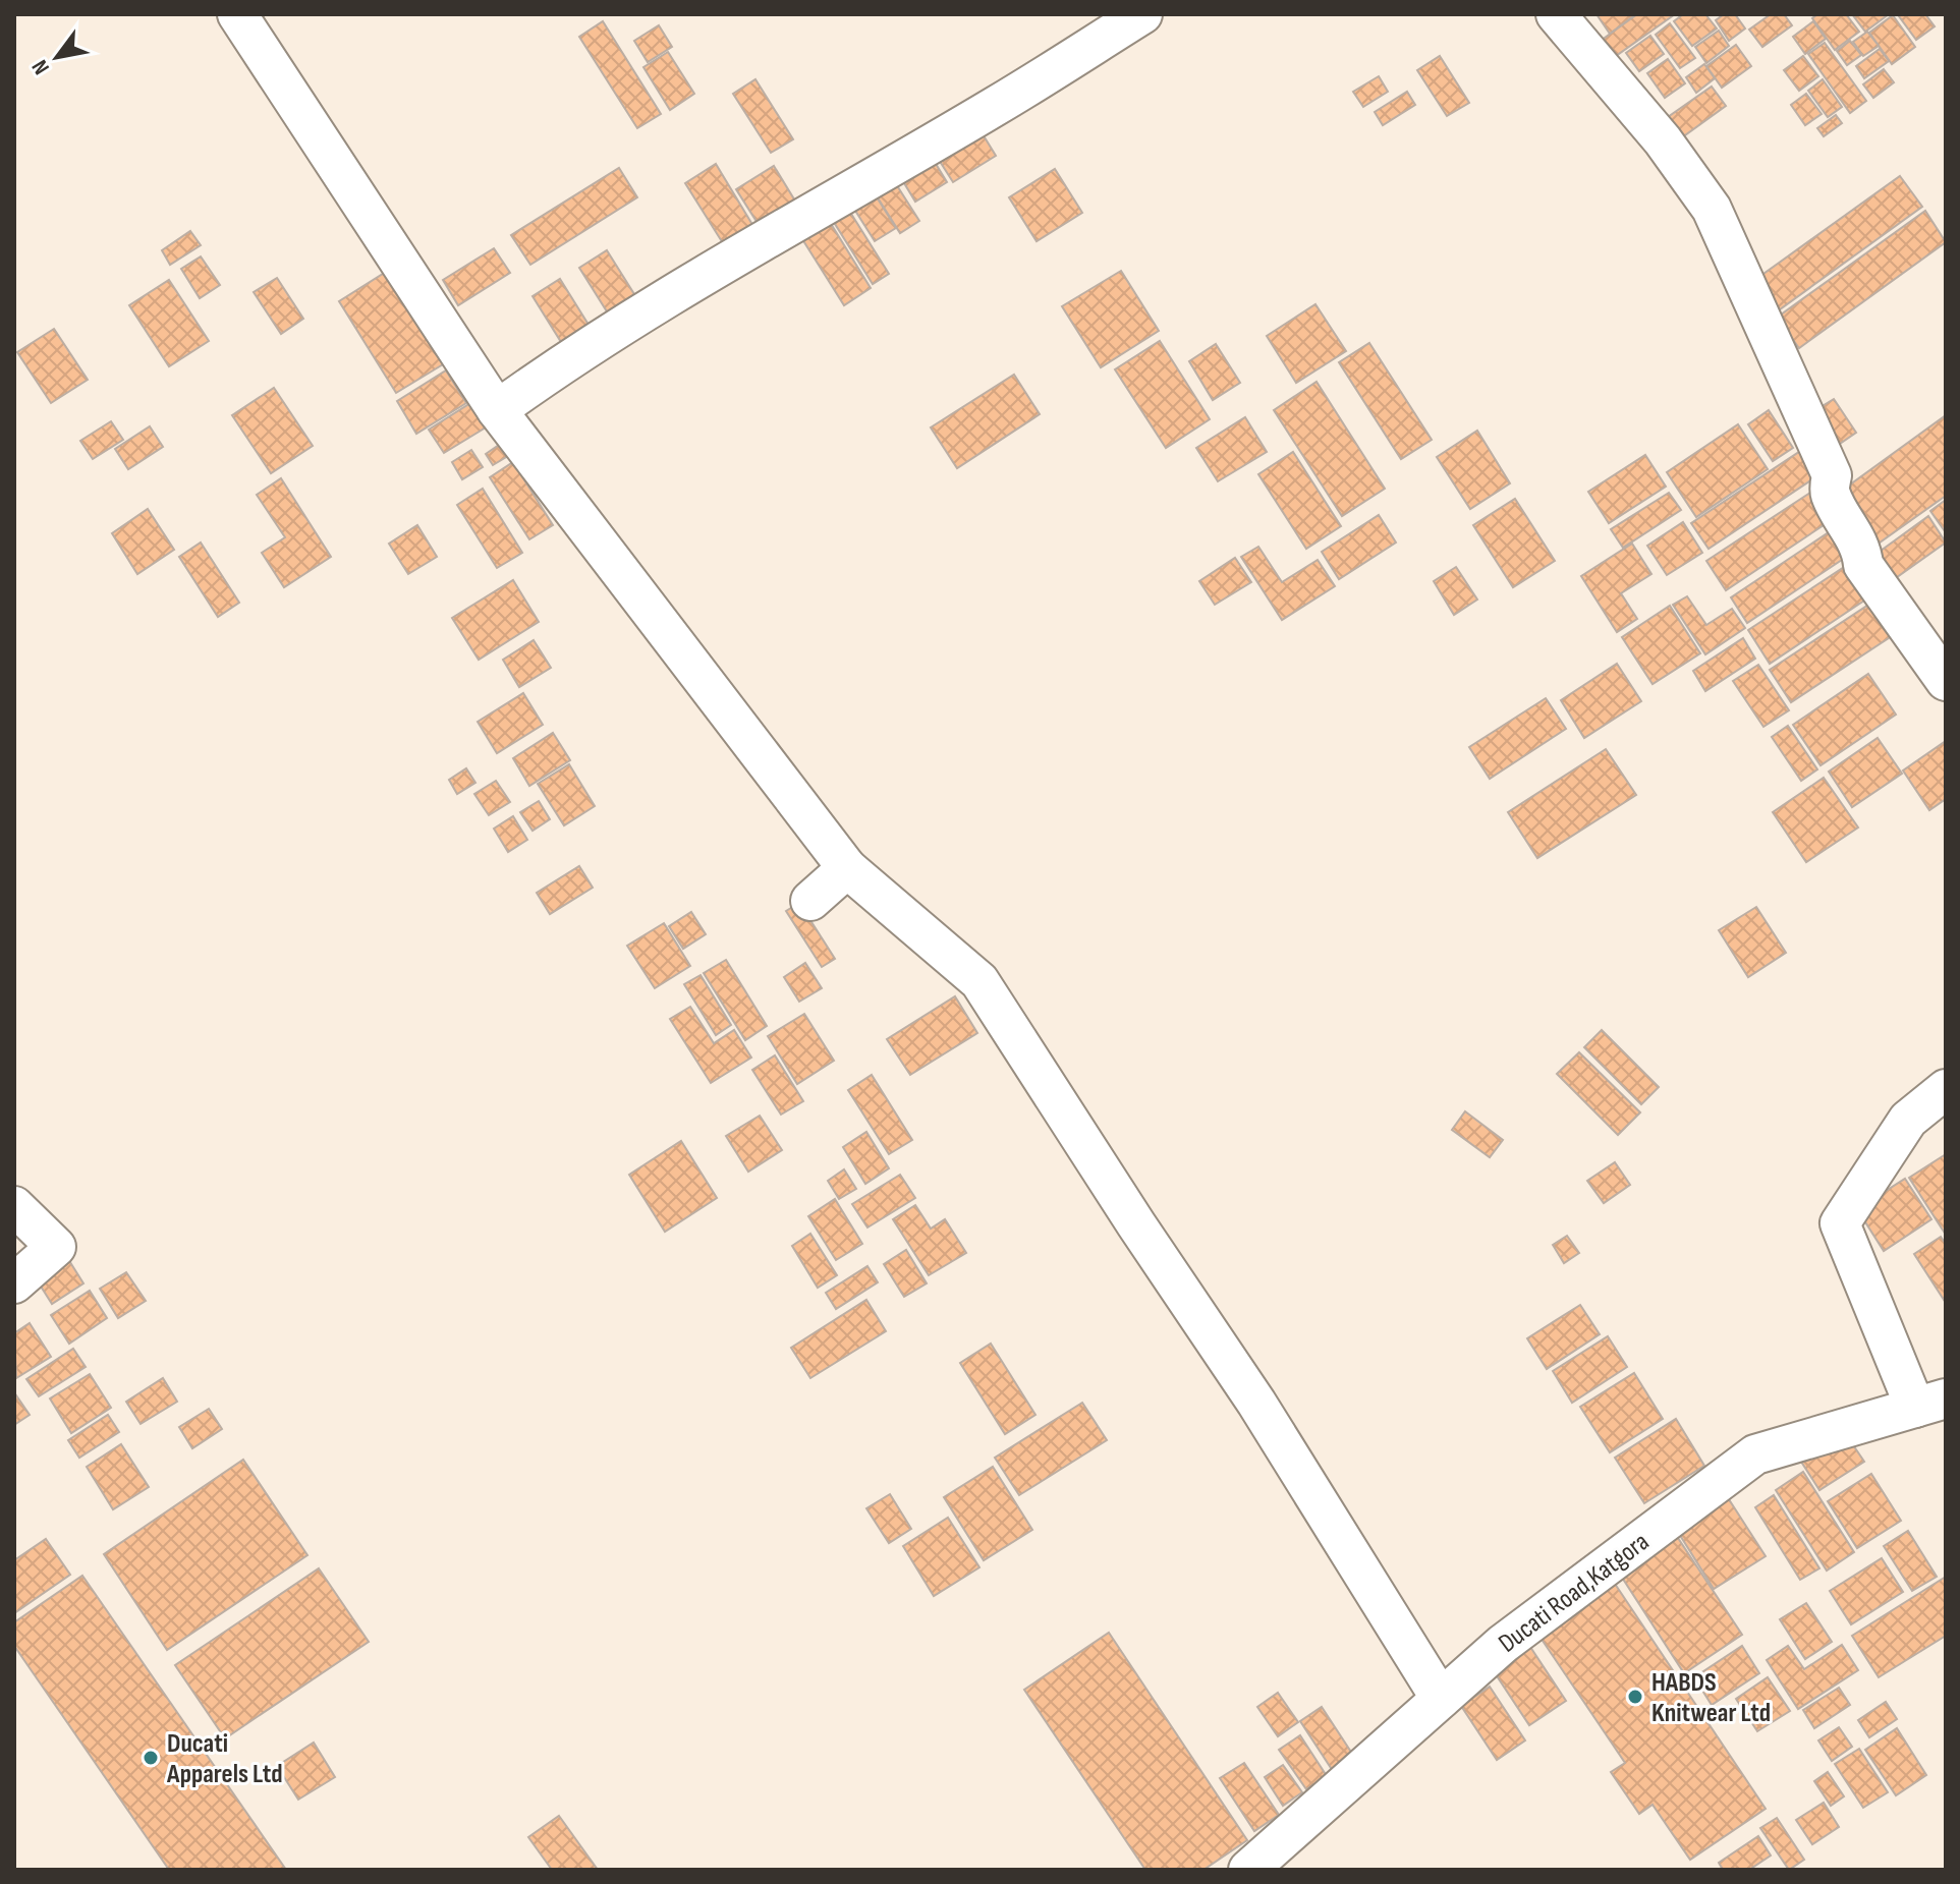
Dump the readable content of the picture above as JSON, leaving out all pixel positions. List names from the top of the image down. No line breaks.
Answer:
{"streets":{"street":["Ducati Road,Katgora"]},"places":["HABDS Knitwear Ltd","Ducati Apparels Ltd"],"north":"bottom left"}
